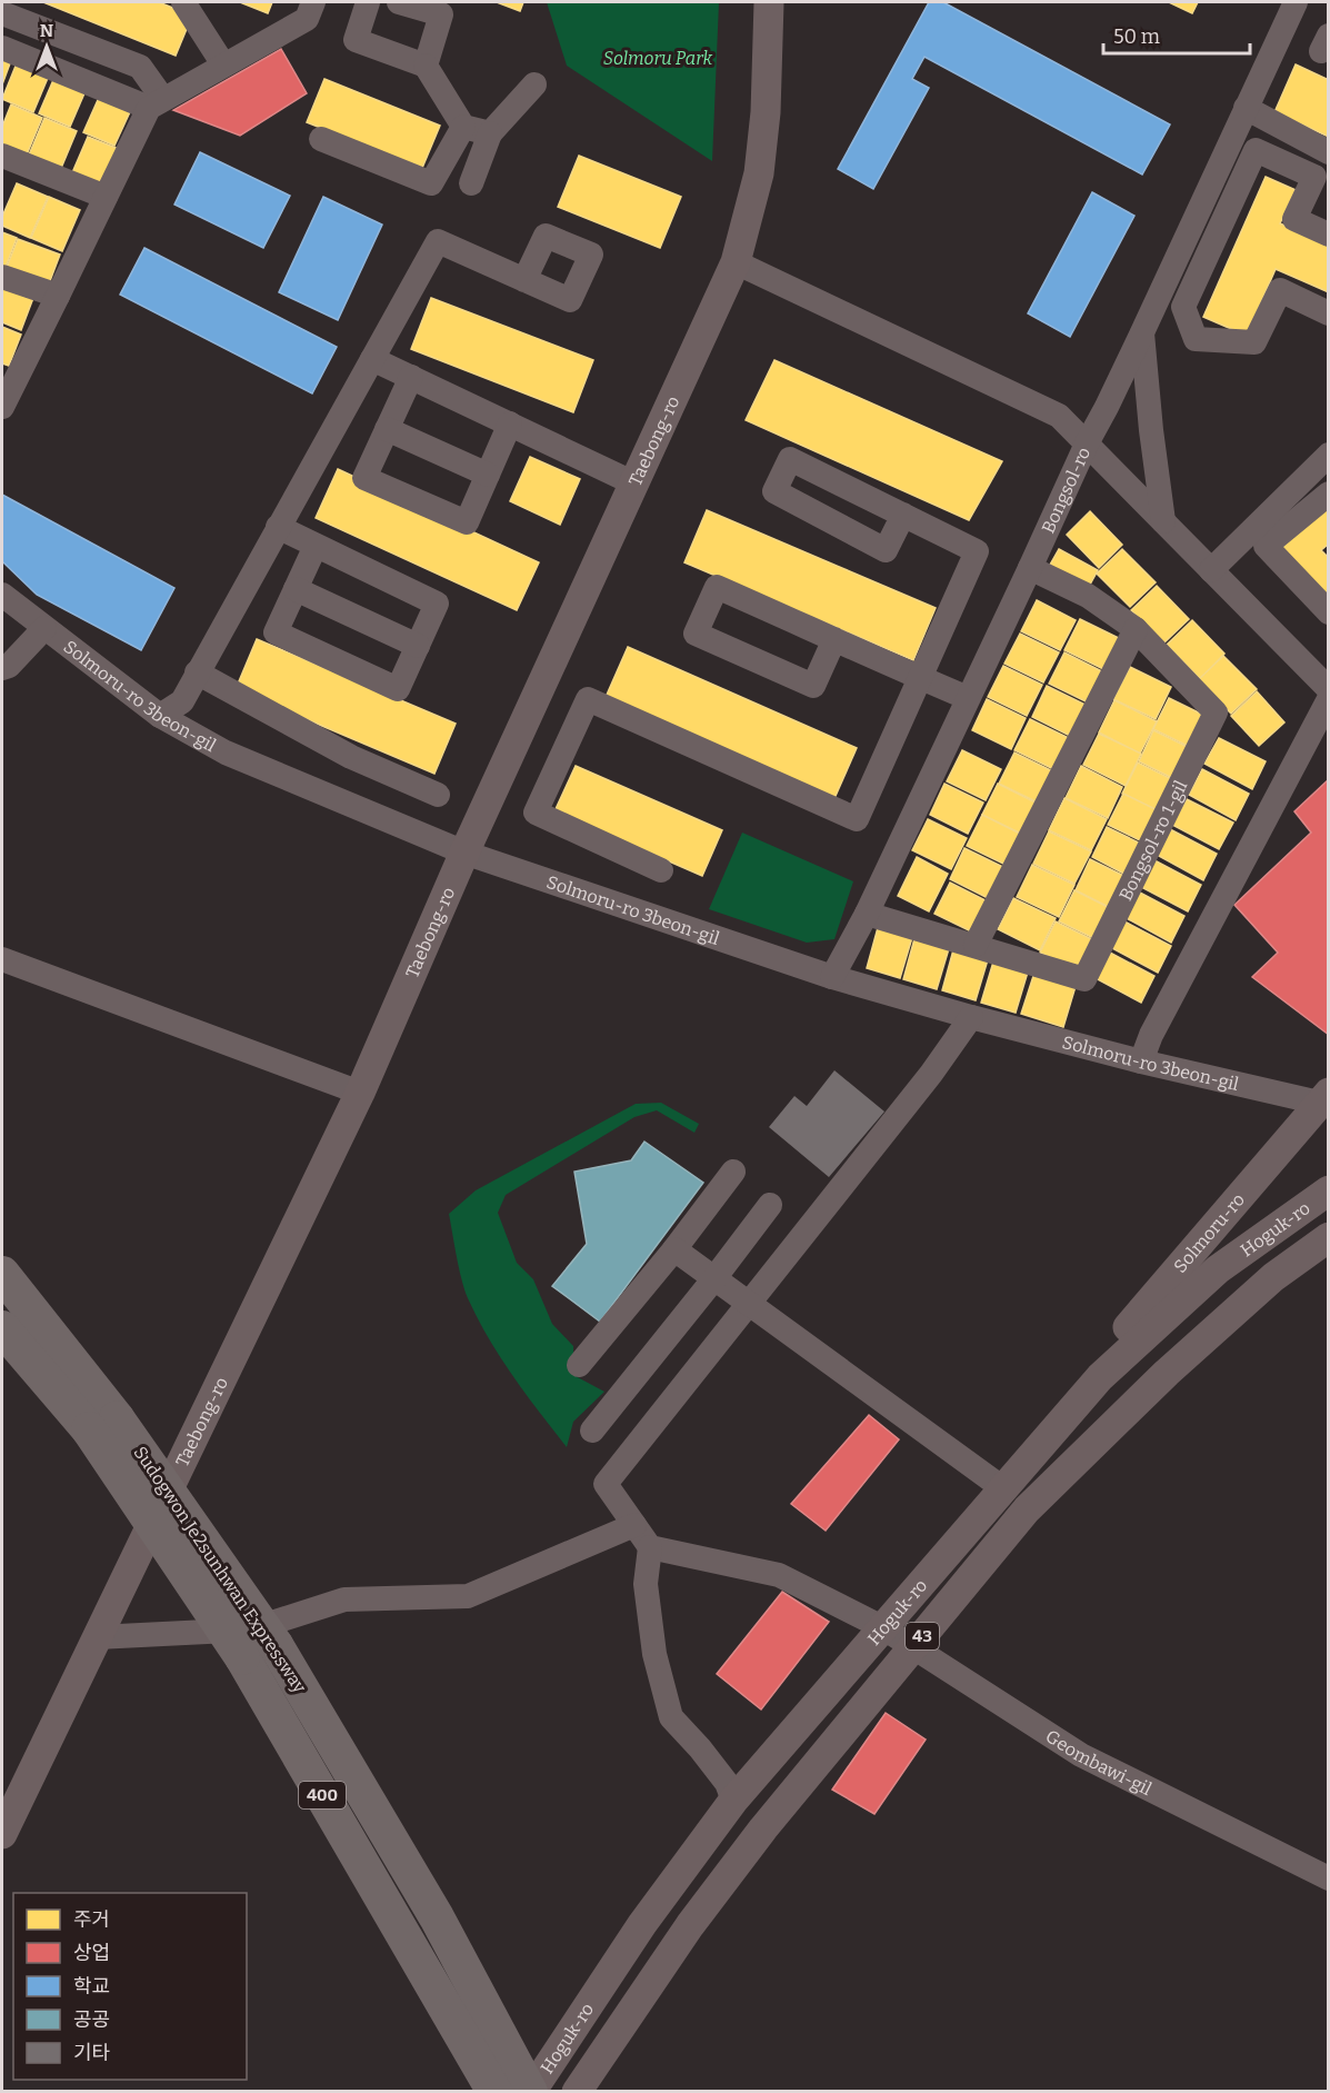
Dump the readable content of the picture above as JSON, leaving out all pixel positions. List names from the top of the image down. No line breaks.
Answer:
{"streets":{"highway":["Sudogwon Je2sunhwan Expressway","400"],"main road":["Taebong-ro","Hoguk-ro","Solmoru-ro","43"],"street":["Bongsol-ro","Solmoru-ro 3beon-gil","Bongsol-ro 1-gil","Geombawi-gil"]},"crossings":[["Taebong-ro","Solmoru-ro 3beon-gil"],["Bongsol-ro","Solmoru-ro 3beon-gil"],["Bongsol-ro","Bongsol-ro 1-gil"],["Solmoru-ro 3beon-gil","Solmoru-ro"],["Hoguk-ro","Solmoru-ro"],["Hoguk-ro","Sudogwon Je2sunhwan Expressway"],["Hoguk-ro","Geombawi-gil"]],"parks":["Solmoru Park"],"legend":["주거","상업","학교","공공","기타"],"scale_bar":"50 m","north":"top"}
